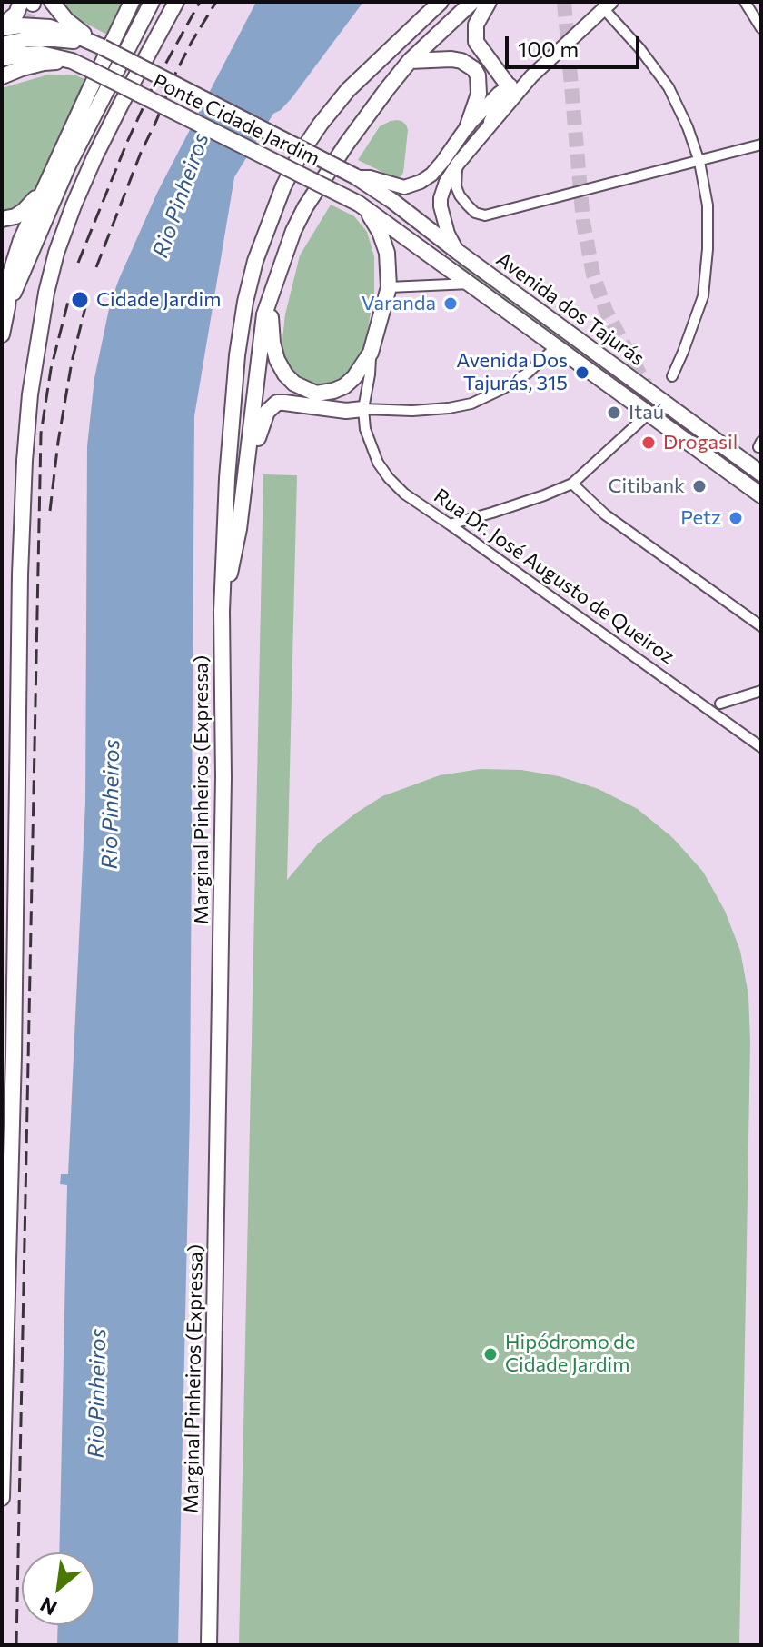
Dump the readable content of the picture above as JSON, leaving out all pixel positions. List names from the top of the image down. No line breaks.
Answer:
{"streets":{"highway":["Ponte Cidade Jardim","Avenida dos Tajurás","Marginal Pinheiros (Expressa)"],"street":["Rua Dr. José Augusto de Queiroz"]},"crossings":[["Ponte Cidade Jardim","Avenida dos Tajurás"]],"water":["Rio Pinheiros"],"places":["Cidade Jardim","Varanda","Avenida Dos Tajurás, 315","Itaú","Drogasil","Citibank","Petz","Hipódromo de Cidade Jardim"],"scale_bar":"100 m","north":"bottom left"}
